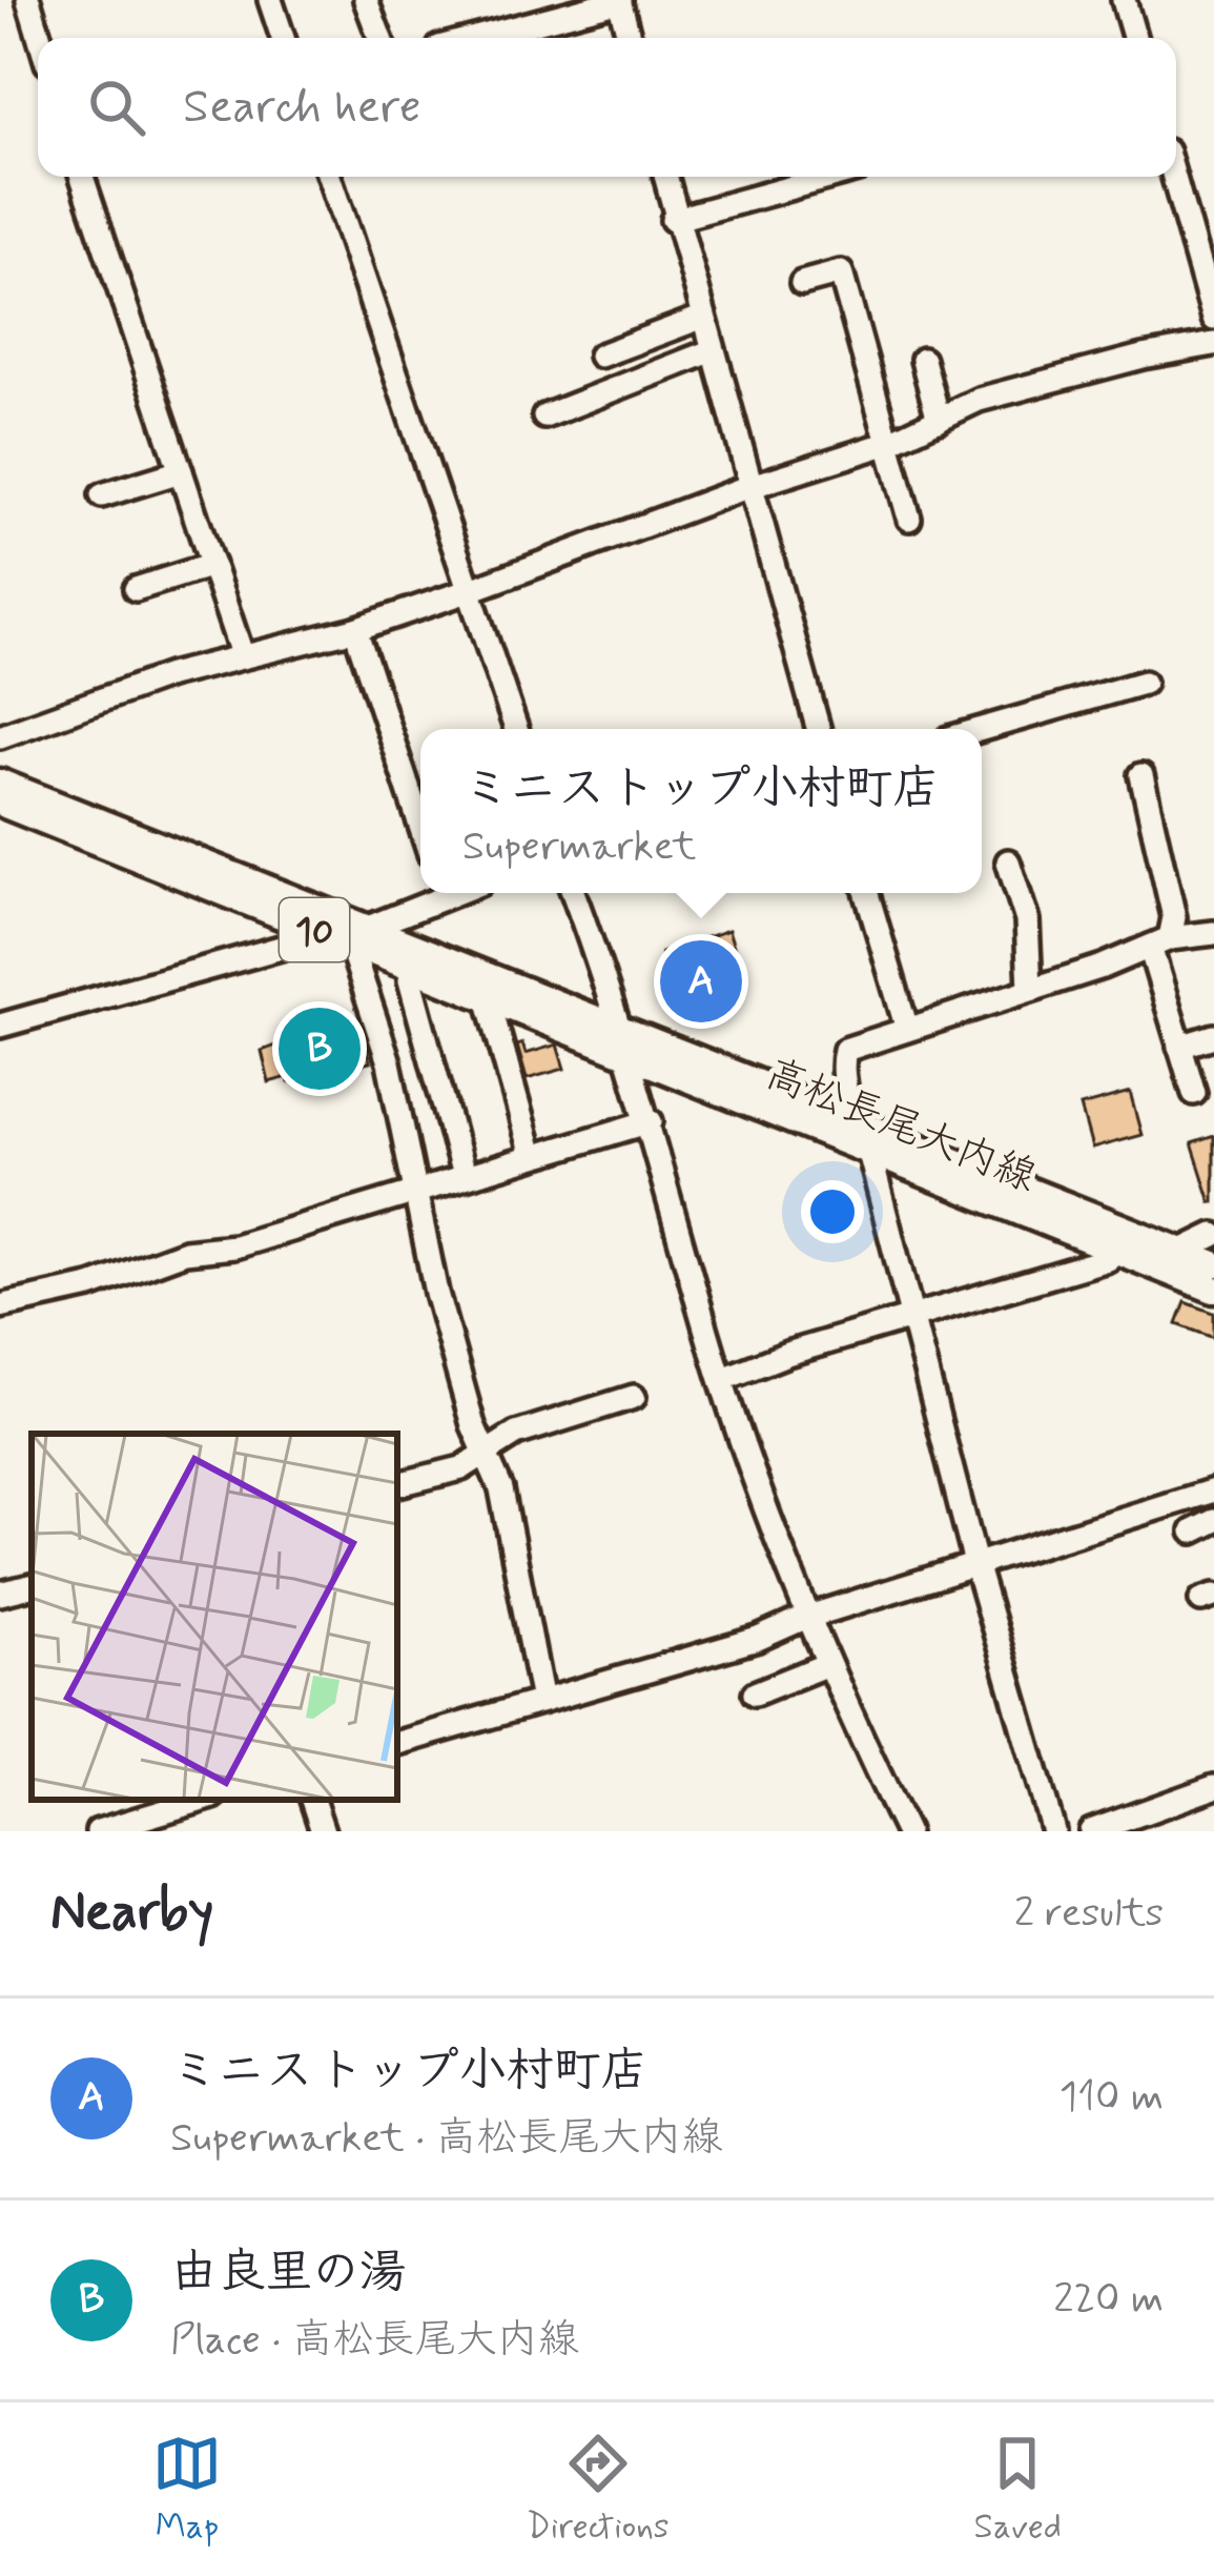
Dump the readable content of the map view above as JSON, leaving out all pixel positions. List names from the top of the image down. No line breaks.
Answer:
{"streets":{"main road":["10","高松長尾大内線"]},"page":{"search":"Search here","popup":["ミニストップ小村町店","Supermarket"],"pins":["A","B"],"heading":["Nearby","2 results"],"list":[{"mark":"A","name":"ミニストップ小村町店","note":"Supermarket · 高松長尾大内線","value":"110 m"},{"mark":"B","name":"由良里の湯","note":"Place · 高松長尾大内線","value":"220 m"}],"nav":["Map","Directions","Saved"]}}
